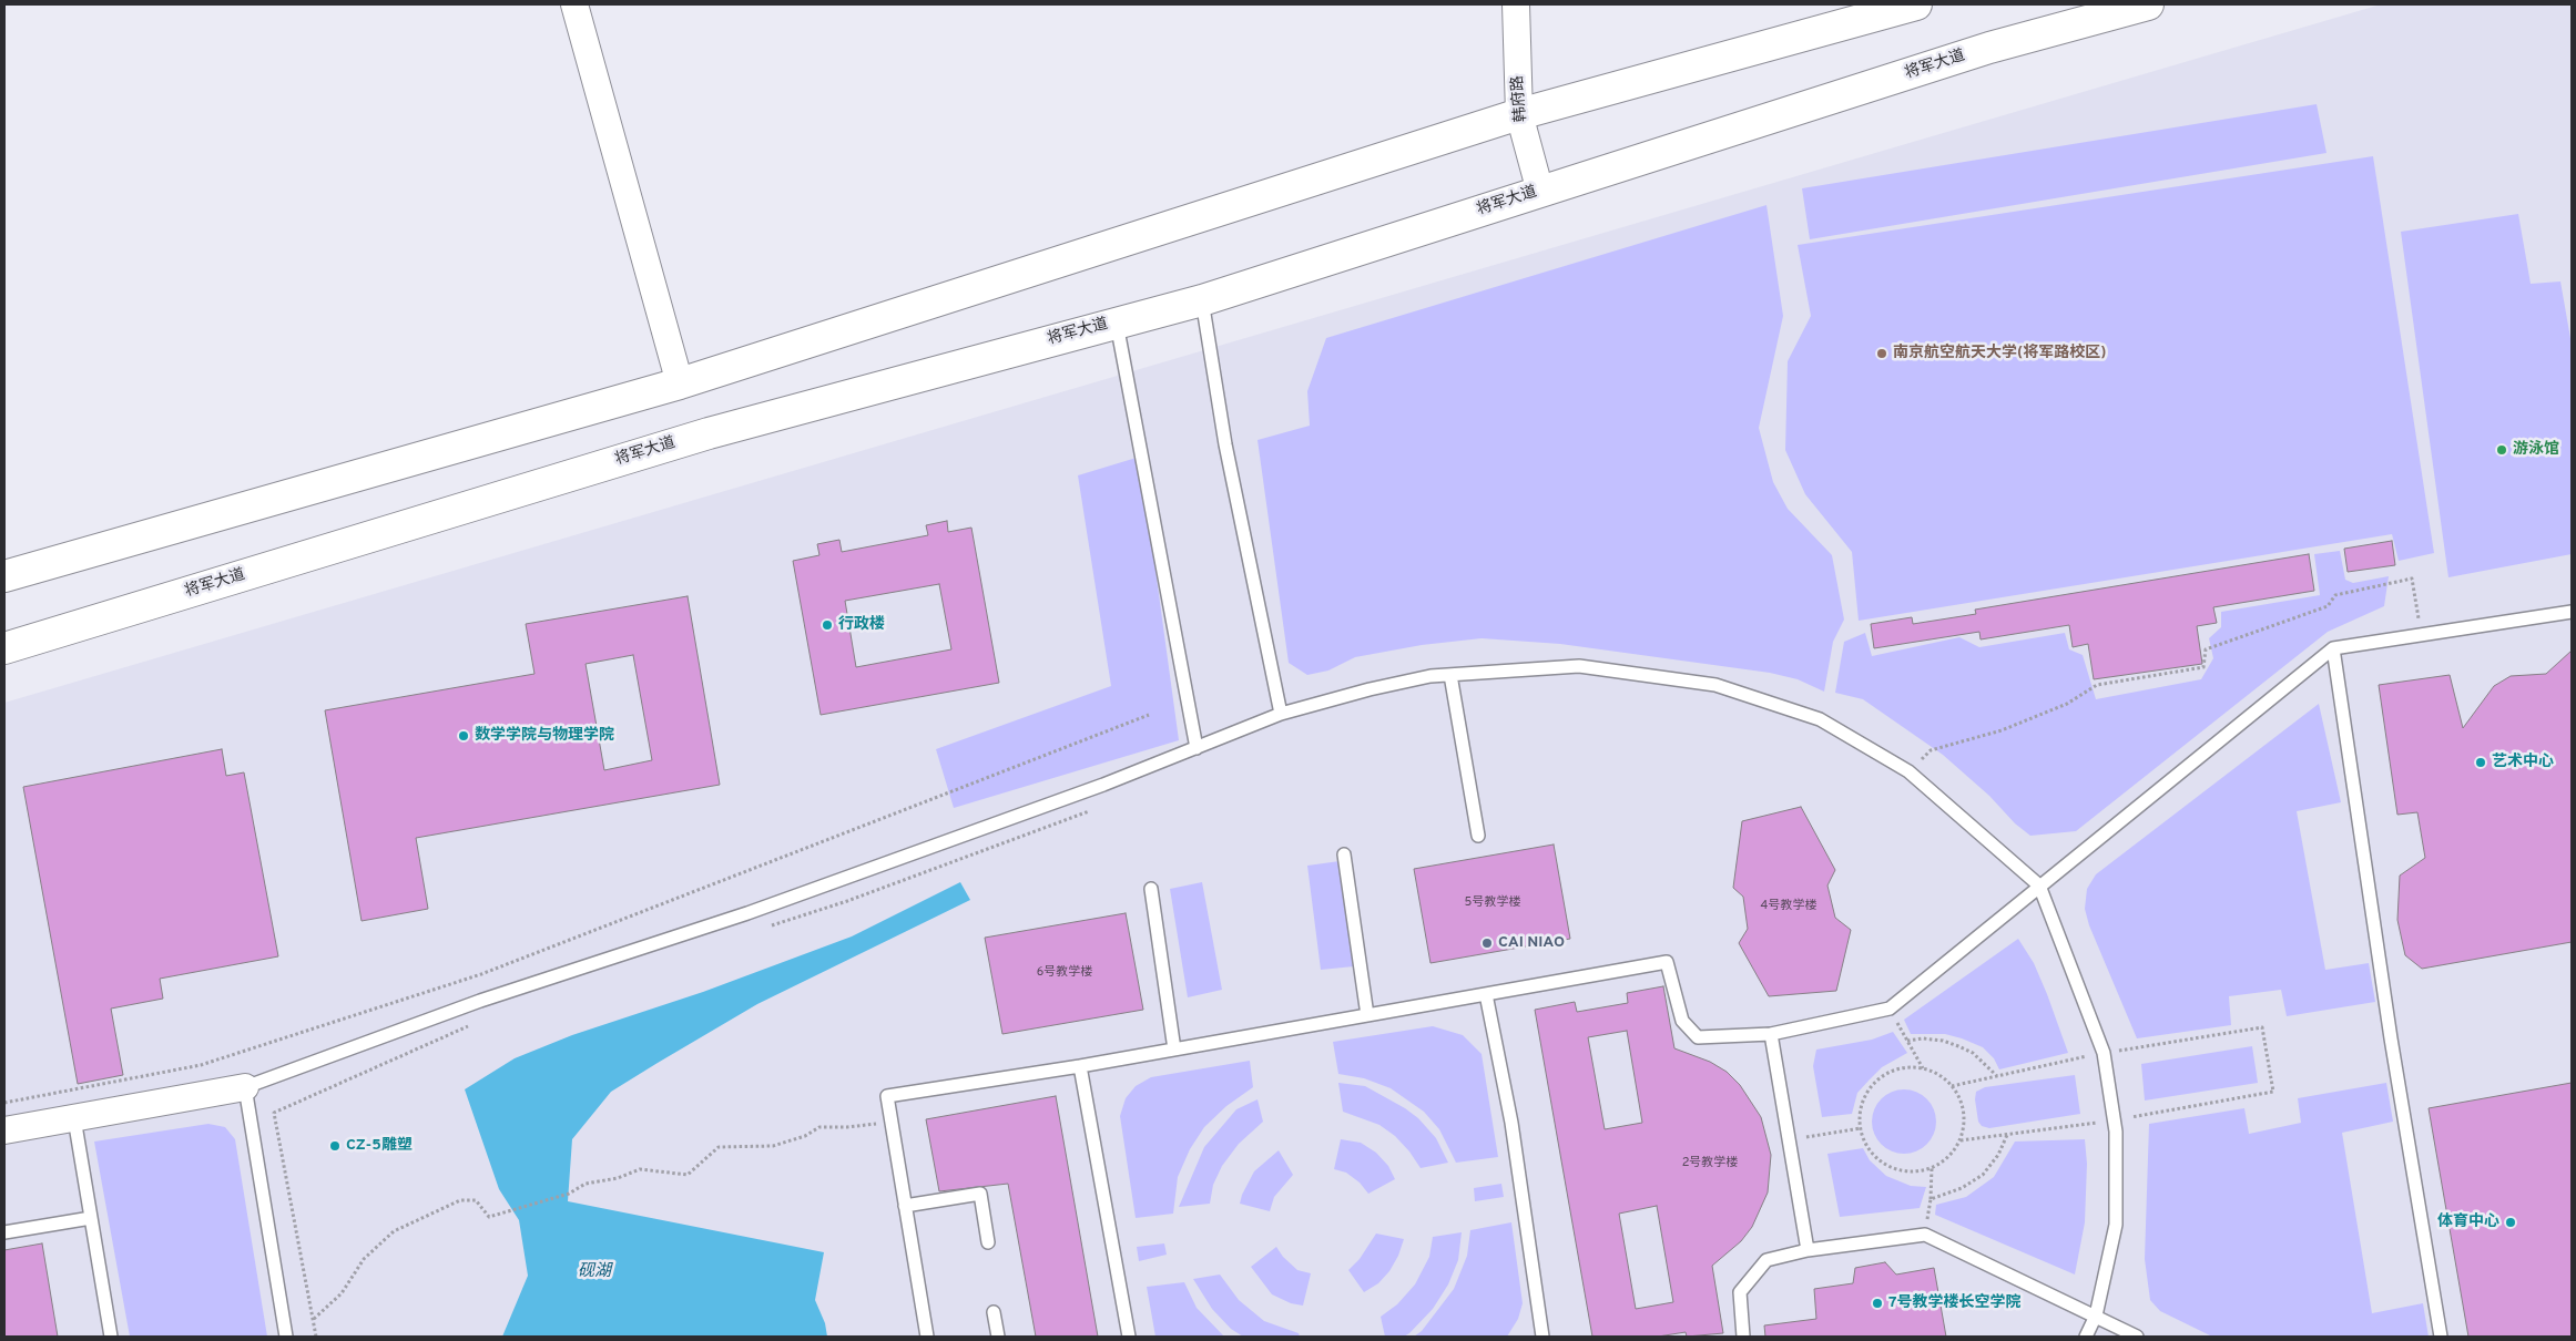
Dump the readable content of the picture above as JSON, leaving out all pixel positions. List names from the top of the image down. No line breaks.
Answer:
{"streets":{"main road":["将军大道"],"street":["韩府路"]},"crossings":[["将军大道","韩府路"]],"water":["砚湖"],"places":["南京航空航天大学(将军路校区)","游泳馆","行政楼","数学学院与物理学院","艺术中心","CAI NIAO","CZ-5雕塑","体育中心","7号教学楼·长空学院"],"house_numbers":["5号教学楼","4号教学楼","6号教学楼","2号教学楼"]}
